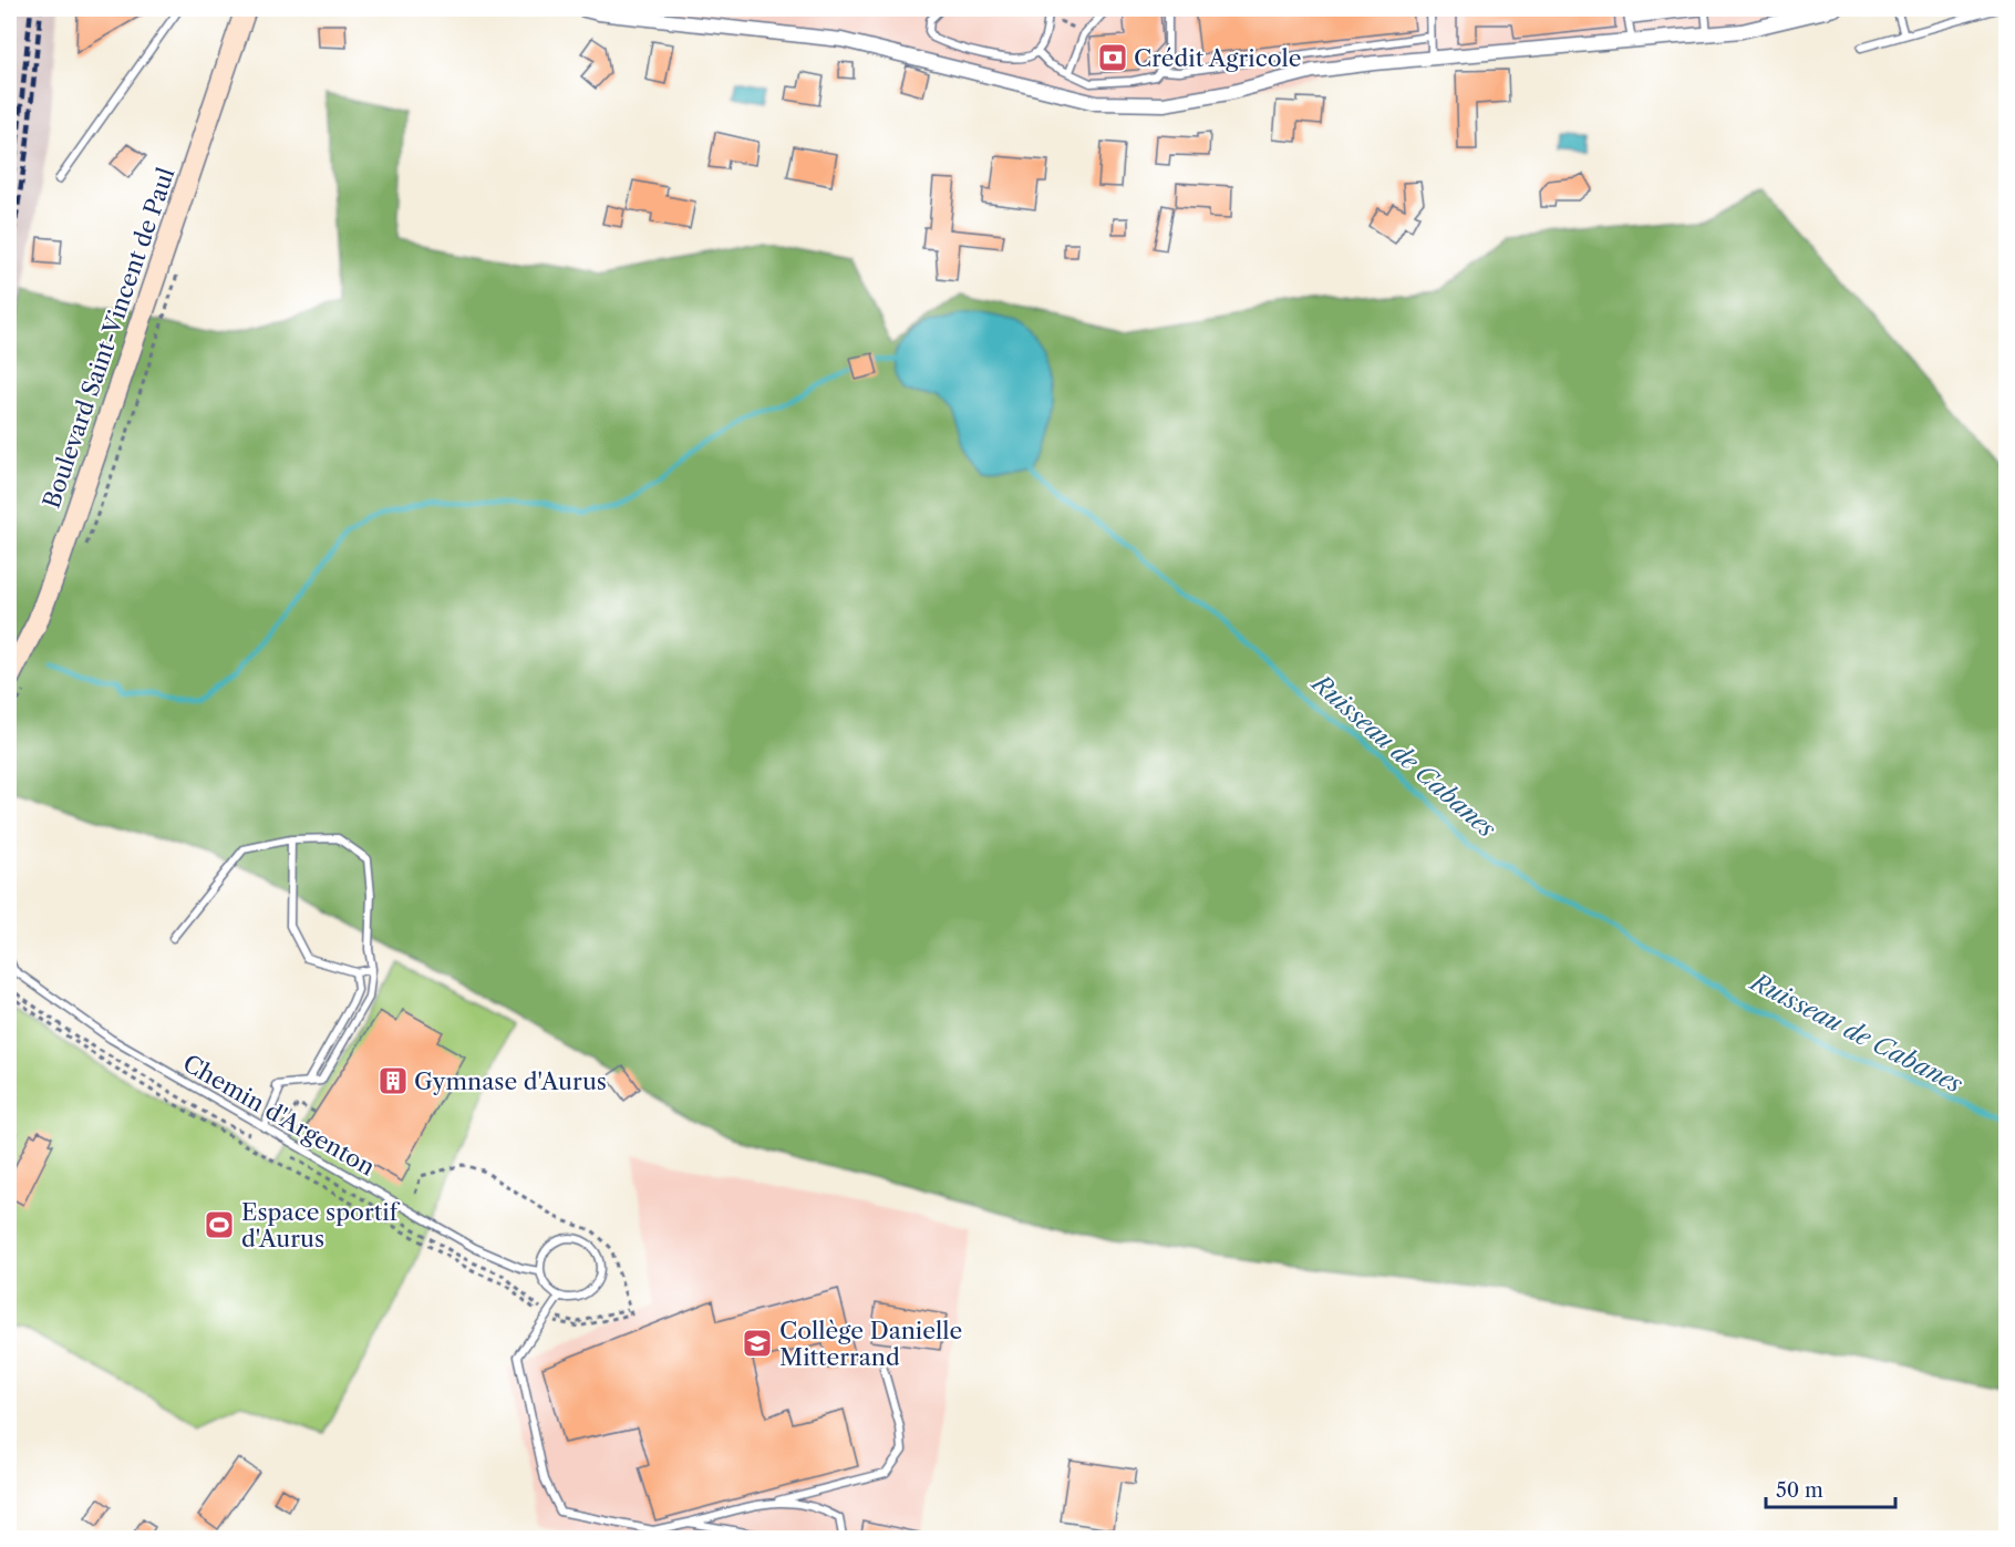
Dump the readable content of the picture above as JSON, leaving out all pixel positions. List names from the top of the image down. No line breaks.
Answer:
{"streets":{"main road":["Boulevard Saint-Vincent de Paul"],"lane":["Chemin d'Argenton"]},"water":["Ruisseau de Cabanes"],"places":{"bank":["Crédit Agricole"],"building":["Gymnase d'Aurus"],"sports":["Espace sportif d'Aurus"],"school or university":["Collège Danielle Mitterrand"]},"scale_bar":"50 m"}
